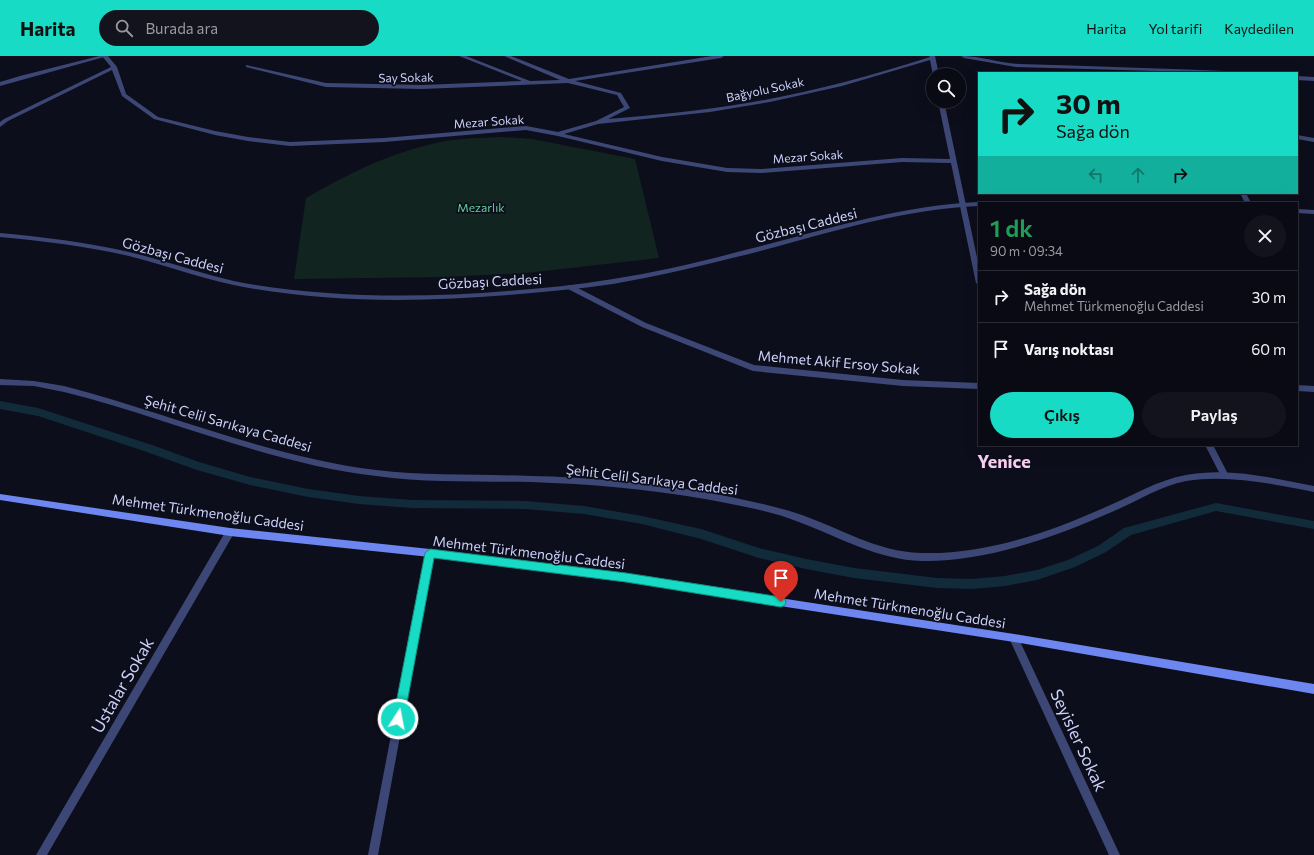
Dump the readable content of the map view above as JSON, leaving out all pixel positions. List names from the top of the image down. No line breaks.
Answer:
{"streets":{"main road":["Mehmet Türkmenoğlu Caddesi"],"street":["Say Sokak","Bağyolu Sokak","Mezar Sokak","Gözbaşı Caddesi","Mehmet Akif Ersoy Sokak","Şehit Celil Sarıkaya Caddesi","Ustalar Sokak","Seyisler Sokak"]},"crossings":[["Gözbaşı Caddesi","Mehmet Akif Ersoy Sokak"],["Mehmet Türkmenoğlu Caddesi","Ustalar Sokak"],["Mehmet Türkmenoğlu Caddesi","Seyisler Sokak"]],"districts":["Yenice"],"parks":["Mezarlık"],"page":{"header":"Harita","search":"Burada ara","nav":["Harita","Yol tarifi","Kaydedilen"],"turn":["30 m","Sağa dön"],"heading":["1 dk","90 m · 09:34"],"list":[{"name":"Sağa dön","note":"Mehmet Türkmenoğlu Caddesi","value":"30 m"},{"name":"Varış noktası","value":"60 m"}],"buttons":["Çıkış","Paylaş"]}}
